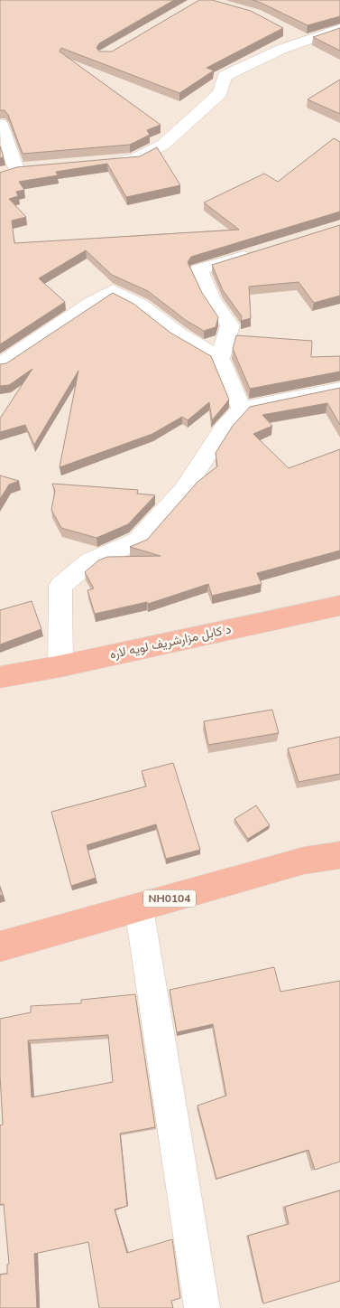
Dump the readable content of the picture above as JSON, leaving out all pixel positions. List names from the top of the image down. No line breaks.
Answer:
{"streets":{"highway":["د کابل مزارشریف لویه لاره","NH0104"]}}
